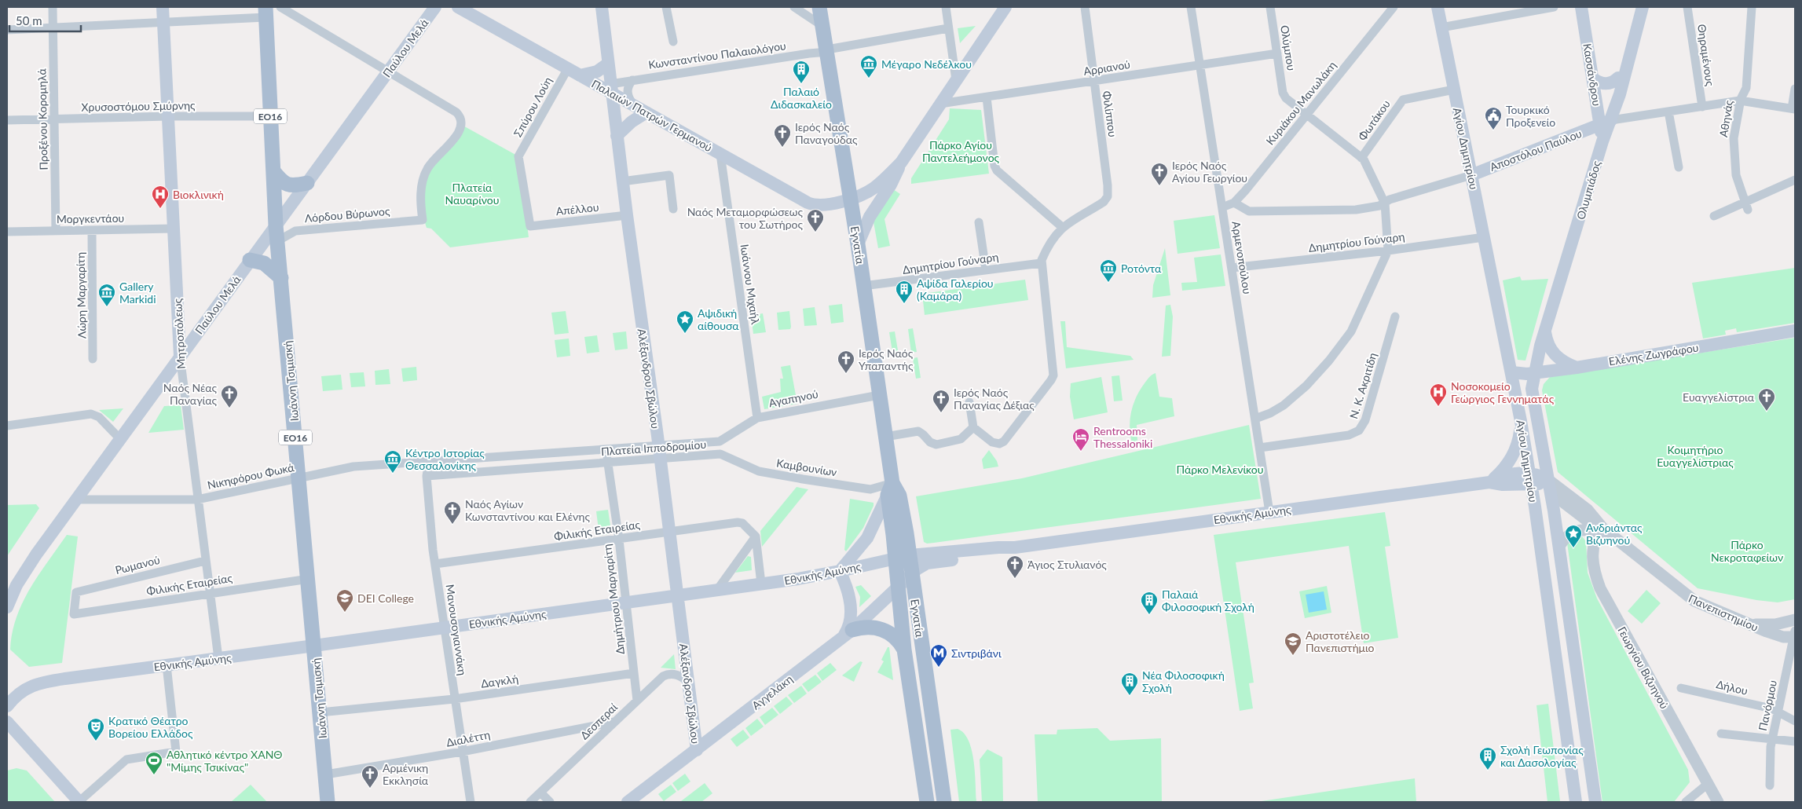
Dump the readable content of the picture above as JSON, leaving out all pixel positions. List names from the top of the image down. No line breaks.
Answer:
{"streets":{"main road":["Παύλου Μελά","Κασσάνδρου","Παλαιών Πατρών Γερμανού","ΕΟ16","Αγίου Δημητρίου","Αποστόλου Παύλου","Ολυμπιάδος","Εγνατία","Μητροπόλεως","Ελένης Ζωγράφου","Αλέξανδρου Σβώλου","Ιωάννη Τσιμισκή","Εθνικής Αμύνης","Αγγελάκη"],"street":["Ολύμπου","Κωνσταντίνου Παλαιολόγου","Θηραμένους","Αρριανού","Κυριάκου Μανωλάκη","Χρυσοστόμου Σμύρνης","Σπύρου Λούη","Φιλίππου","Αθηνάς","Προξένου Κορομηλά","Φωτάκου","Απέλλου","Λόρδου Βύρωνος","Μοργκεντάου","Δημητρίου Γούναρη","Αρμενοπούλου","Ιωάννου Μιχαήλ","Λώρη Μαργαρίτη","Ν. Κ. Ακριτίδη","Αγαπηνού","Πλατεία Ιπποδρομίου","Καμβουνίων","Νικηφόρου Φωκά","Φιλικής Εταιρείας","Ρωμανού","Δημήτριου Μαργαρίτη","Πανεπιστημίου","Μανουσογιαννάκη","Γεωργίου Βιζυηνού","Δαγκλή","Δήλου","Πανόρμου","Δεσπεραί","Διαλέττη"]},"crossings":[["Παύλου Μελά","Λόρδου Βύρωνος"],["Παύλου Μελά","Μητροπόλεως"],["Παύλου Μελά","Ιωάννη Τσιμισκή"],["Παύλου Μελά","Νικηφόρου Φωκά"],["Ολύμπου","Αρριανού"],["Ολύμπου","Κυριάκου Μανωλάκη"],["Κωνσταντίνου Παλαιολόγου","Παλαιών Πατρών Γερμανού"],["Κωνσταντίνου Παλαιολόγου","Εγνατία"],["Κωνσταντίνου Παλαιολόγου","Αλέξανδρου Σβώλου"],["Θηραμένους","Αποστόλου Παύλου"],["Αρριανού","Φιλίππου"],["Αρριανού","Αρμενοπούλου"],["Κασσάνδρου","Αποστόλου Παύλου"],["Κασσάνδρου","Ολυμπιάδος"],["Κυριάκου Μανωλάκη","Αποστόλου Παύλου"],["Χρυσοστόμου Σμύρνης","Προξένου Κορομηλά"],["Χρυσοστόμου Σμύρνης","Μητροπόλεως"],["Χρυσοστόμου Σμύρνης","Ιωάννη Τσιμισκή"],["Σπύρου Λούη","Παλαιών Πατρών Γερμανού"],["Σπύρου Λούη","Απέλλου"],["Παλαιών Πατρών Γερμανού","Εγνατία"],["Παλαιών Πατρών Γερμανού","Ιωάννου Μιχαήλ"],["Παλαιών Πατρών Γερμανού","Αλέξανδρου Σβώλου"],["Αθηνάς","Αποστόλου Παύλου"],["Προξένου Κορομηλά","Μοργκεντάου"],["Φωτάκου","Αγίου Δημητρίου"],["Αγίου Δημητρίου","Αποστόλου Παύλου"],["Αγίου Δημητρίου","Ολυμπιάδος"],["Αγίου Δημητρίου","Δημητρίου Γούναρη"],["Αγίου Δημητρίου","Ελένης Ζωγράφου"],["Αγίου Δημητρίου","Εθνικής Αμύνης"],["Αγίου Δημητρίου","Πανεπιστημίου"],["Αποστόλου Παύλου","Ολυμπιάδος"],["Ολυμπιάδος","Ελένης Ζωγράφου"],["Απέλλου","Αλέξανδρου Σβώλου"],["Λόρδου Βύρωνος","Ιωάννη Τσιμισκή"],["Μοργκεντάου","Λώρη Μαργαρίτη"],["Μοργκεντάου","Μητροπόλεως"],["Δημητρίου Γούναρη","Εγνατία"],["Δημητρίου Γούναρη","Αρμενοπούλου"],["Εγνατία","Αγαπηνού"],["Εγνατία","Καμβουνίων"],["Εγνατία","Εθνικής Αμύνης"],["Εγνατία","Αγγελάκη"],["Αρμενοπούλου","Ν. Κ. Ακριτίδη"],["Αρμενοπούλου","Εθνικής Αμύνης"],["Ιωάννου Μιχαήλ","Αγαπηνού"],["Μητροπόλεως","Νικηφόρου Φωκά"],["Μητροπόλεως","Εθνικής Αμύνης"],["Μητροπόλεως","Φιλικής Εταιρείας"],["Μητροπόλεως","Ρωμανού"],["Αλέξανδρου Σβώλου","Πλατεία Ιπποδρομίου"],["Αλέξανδρου Σβώλου","Εθνικής Αμύνης"],["Αλέξανδρου Σβώλου","Φιλικής Εταιρείας"],["Αλέξανδρου Σβώλου","Αγγελάκη"],["Αλέξανδρου Σβώλου","Δεσπεραί"],["Ιωάννη Τσιμισκή","Νικηφόρου Φωκά"],["Ιωάννη Τσιμισκή","Εθνικής Αμύνης"],["Ιωάννη Τσιμισκή","Φιλικής Εταιρείας"],["Ιωάννη Τσιμισκή","Δαγκλή"],["Ιωάννη Τσιμισκή","Διαλέττη"],["Αγαπηνού","Πλατεία Ιπποδρομίου"],["Πλατεία Ιπποδρομίου","Καμβουνίων"],["Πλατεία Ιπποδρομίου","Νικηφόρου Φωκά"],["Πλατεία Ιπποδρομίου","Δημήτριου Μαργαρίτη"],["Πλατεία Ιπποδρομίου","Μανουσογιαννάκη"],["Νικηφόρου Φωκά","Μανουσογιαννάκη"],["Εθνικής Αμύνης","Δημήτριου Μαργαρίτη"],["Εθνικής Αμύνης","Πανεπιστημίου"],["Εθνικής Αμύνης","Μανουσογιαννάκη"],["Εθνικής Αμύνης","Αγγελάκη"],["Φιλικής Εταιρείας","Ρωμανού"],["Φιλικής Εταιρείας","Δημήτριου Μαργαρίτη"],["Φιλικής Εταιρείας","Μανουσογιαννάκη"],["Δημήτριου Μαργαρίτη","Δαγκλή"],["Δημήτριου Μαργαρίτη","Δεσπεραί"],["Πανεπιστημίου","Γεωργίου Βιζυηνού"],["Πανεπιστημίου","Πανόρμου"],["Μανουσογιαννάκη","Δαγκλή"],["Μανουσογιαννάκη","Διαλέττη"],["Δήλου","Πανόρμου"],["Δεσπεραί","Διαλέττη"]],"parks":["Πάρκο Αγίου Παντελεήμονος","Πλατεία Ναυαρίνου","Κοιμητήριο Ευαγγελίστριας","Πάρκο Μελενίκου","Πάρκο Νεκροταφείων"],"places":{"museum":["Μέγαρο Νεδέλκου","Ροτόντα","Gallery Markidi","Κέντρο Ιστορίας Θεσσαλονίκης"],"building":["Παλαιό Διδασκαλείο","Αψίδα Γαλερίου (Καμάρα)","Παλαιά Φιλοσοφική Σχολή","Νέα Φιλοσοφική Σχολή","Σχολή Γεωπονίας και Δασολογίας"],"public building":["Τουρκικό Προξενείο"],"church":["Ιερός Ναός Παναγούδας","Ιερός Ναός Αγίου Γεωργίου","Ναός Μεταμορφώσεως του Σωτήρος","Ιερός Ναός Υπαπαντής","Ναός Νέας Παναγίας","Ευαγγελίστρια","Ιερός Ναός Παναγίας Δέξιας","Ναός Αγίων Κωνσταντίνου και Ελένης","Άγιος Στυλιανός","Αρμένικη Εκκλησία"],"hospital":["Βιοκλινική","Νοσοκομείο Γεώργιος Γεννηματάς"],"place":["Αψιδική αίθουσα","Ανδριάντας Βιζυηνού"],"hotel":["Rentrooms Thessaloniki"],"school or university":["DEI College","Αριστοτέλειο Πανεπιστήμιο"],"metro station":["Σιντριβάνι"],"theatre":["Κρατικό Θέατρο Βορείου Ελλάδος"],"sports":["Αθλητικό κέντρο ΧΑΝΘ \"Μίμης Τσικίνας\""]},"scale_bar":"50 m"}
